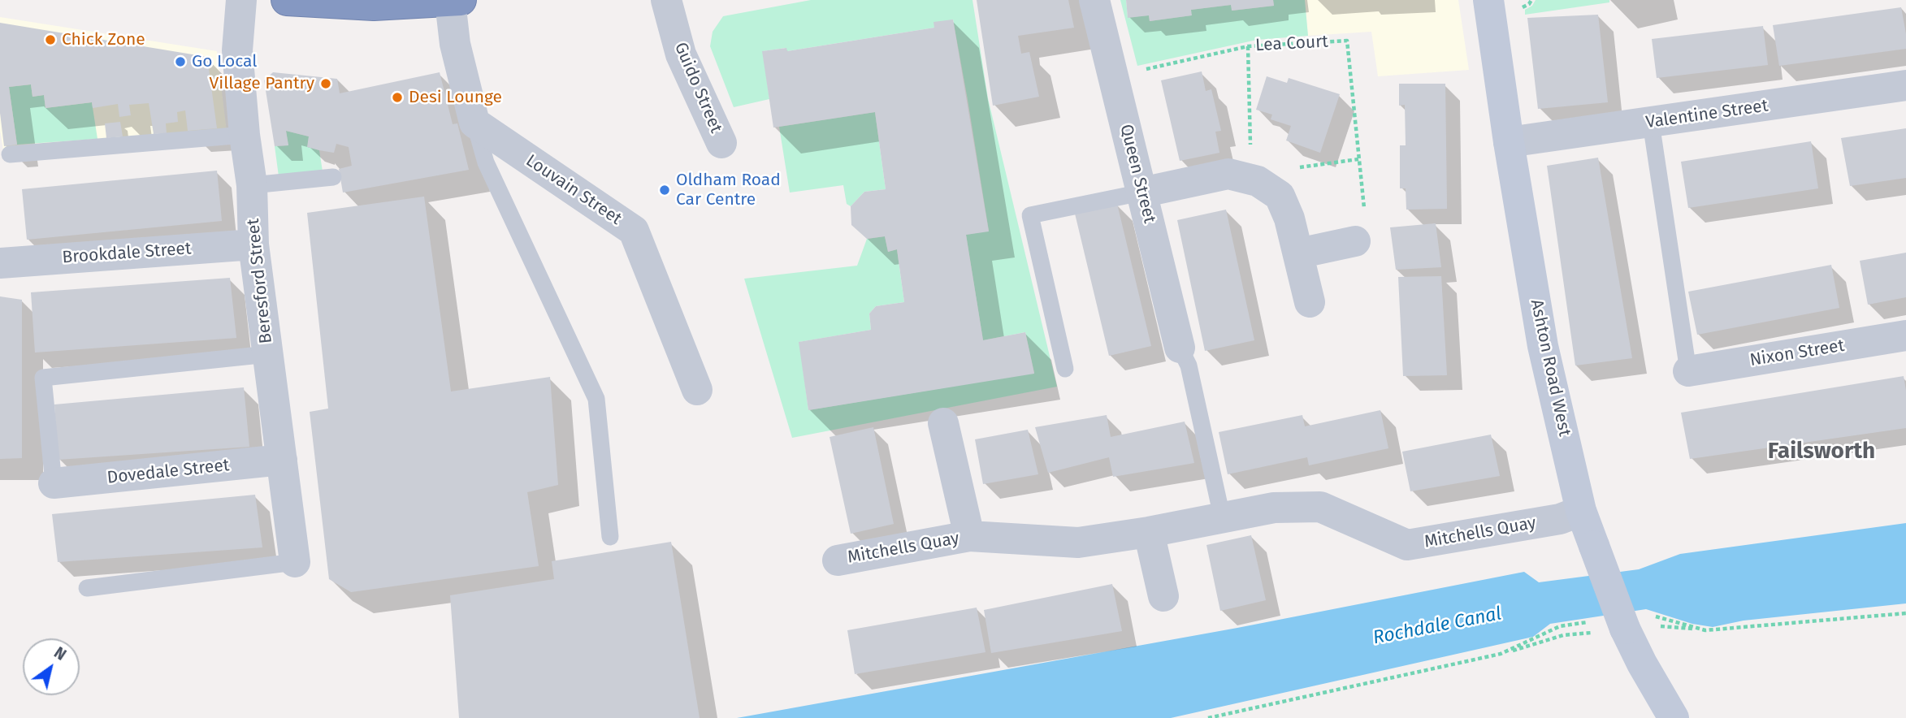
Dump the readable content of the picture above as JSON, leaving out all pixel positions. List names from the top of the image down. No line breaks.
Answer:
{"streets":{"street":["Guido Street","Valentine Street","Queen Street","Louvain Street","Brookdale Street","Beresford Street","Nixon Street","Ashton Road West","Dovedale Street","Mitchells Quay"],"path":["Lea Court"]},"crossings":[["Valentine Street","Ashton Road West"],["Brookdale Street","Beresford Street"],["Beresford Street","Dovedale Street"],["Ashton Road West","Mitchells Quay"]],"districts":["Failsworth"],"water":["Rochdale Canal"],"places":["Chick Zone","Go Local","Village Pantry","Desi Lounge","Oldham Road Car Centre"],"north":"top right"}
